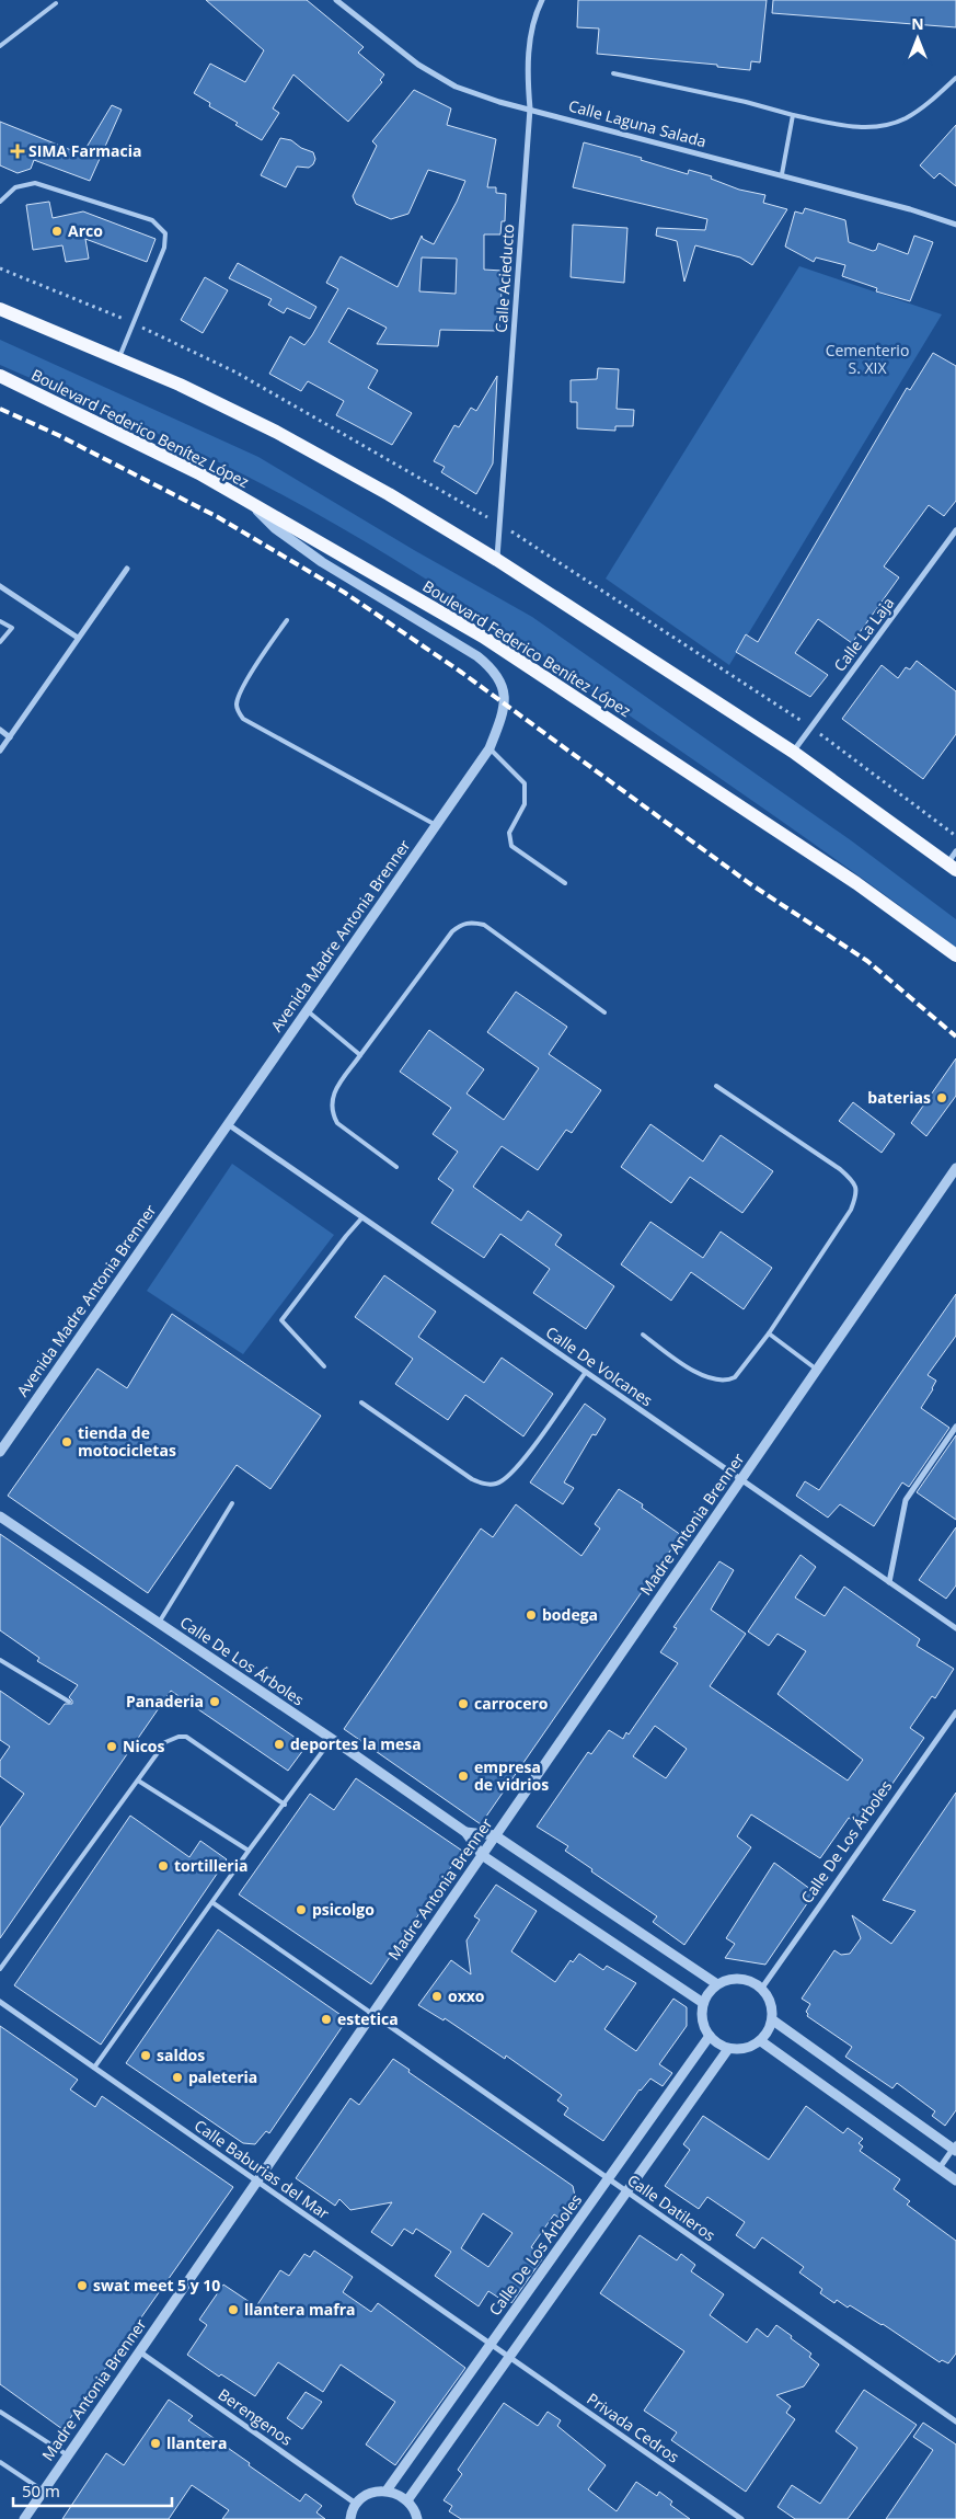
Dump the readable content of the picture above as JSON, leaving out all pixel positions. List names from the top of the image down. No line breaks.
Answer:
{"streets":{"main road":["Boulevard Federico Benítez López"],"street":["Calle Laguna Salada","Calle Acieducto","Calle La Laja","Avenida Madre Antonia Brenner","Calle De Volcanes","Madre Antonia Brenner","Calle De Los Árboles","Calle Baburias del Mar","Calle Datileros","Berengenos","Privada Cedros"]},"crossings":[["Calle Laguna Salada","Calle Acieducto"],["Boulevard Federico Benítez López","Avenida Madre Antonia Brenner"],["Avenida Madre Antonia Brenner","Calle De Volcanes"],["Calle De Volcanes","Madre Antonia Brenner"],["Madre Antonia Brenner","Calle De Los Árboles"],["Madre Antonia Brenner","Calle Baburias del Mar"],["Madre Antonia Brenner","Calle Datileros"],["Madre Antonia Brenner","Berengenos"],["Calle De Los Árboles","Calle Baburias del Mar"],["Calle De Los Árboles","Calle Datileros"],["Calle Baburias del Mar","Privada Cedros"]],"parks":["Cementerio S. XIX"],"places":{"health":["SIMA Farmacia"],"other":["Arco","baterias","tienda de motocicletas","bodega","Panaderia","carrocero","deportes la mesa","Nicos","empresa de vidrios","tortilleria","psicolgo","oxxo","estetica","saldos","paleteria","swat meet 5 y 10","llantera mafra","llantera"]},"scale_bar":"50 m","north":"top"}
